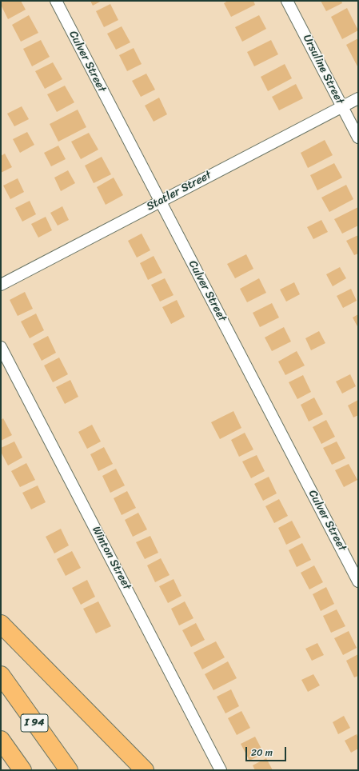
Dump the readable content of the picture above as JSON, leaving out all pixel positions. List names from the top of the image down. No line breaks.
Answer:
{"streets":{"highway":["I 94"],"street":["Culver Street","Ursuline Street","Statler Street","Winton Street"]},"crossings":[["Culver Street","Statler Street"],["Ursuline Street","Statler Street"]],"scale_bar":"20 m"}
